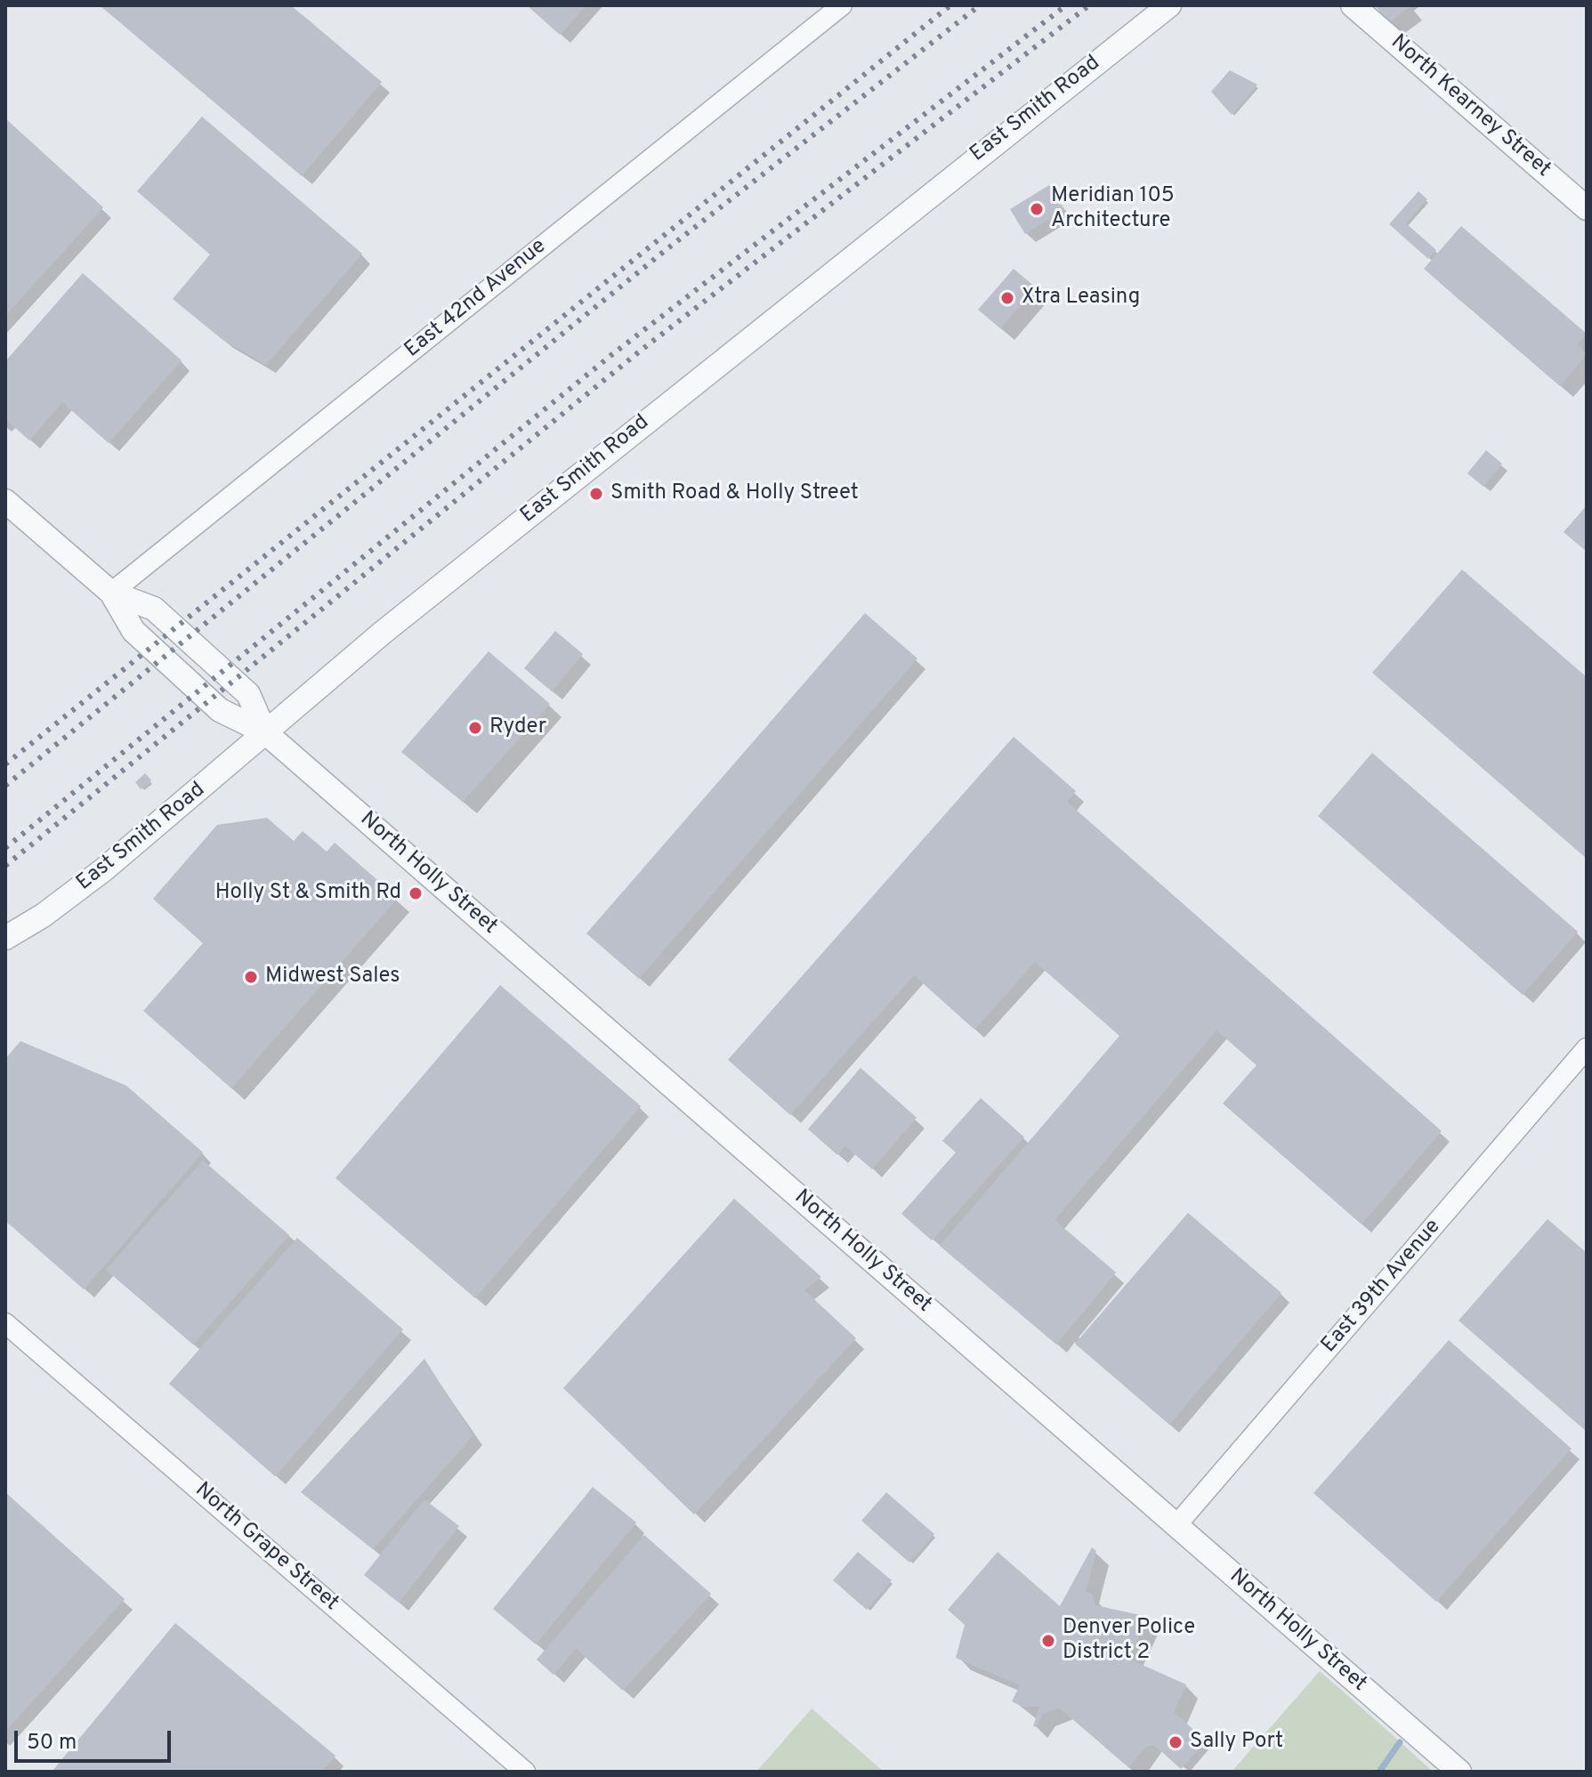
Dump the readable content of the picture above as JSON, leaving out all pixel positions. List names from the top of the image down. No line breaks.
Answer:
{"streets":{"street":["North Kearney Street","East Smith Road","East 42nd Avenue","North Holly Street","East 39th Avenue","North Grape Street"]},"crossings":[["East Smith Road","North Holly Street"],["East 42nd Avenue","North Holly Street"],["North Holly Street","East 39th Avenue"]],"places":["Meridian 105 Architecture","Xtra Leasing","Smith Road & Holly Street","Ryder","Holly St & Smith Rd","Midwest Sales","Denver Police District 2","Sally Port"],"scale_bar":"50 m"}
